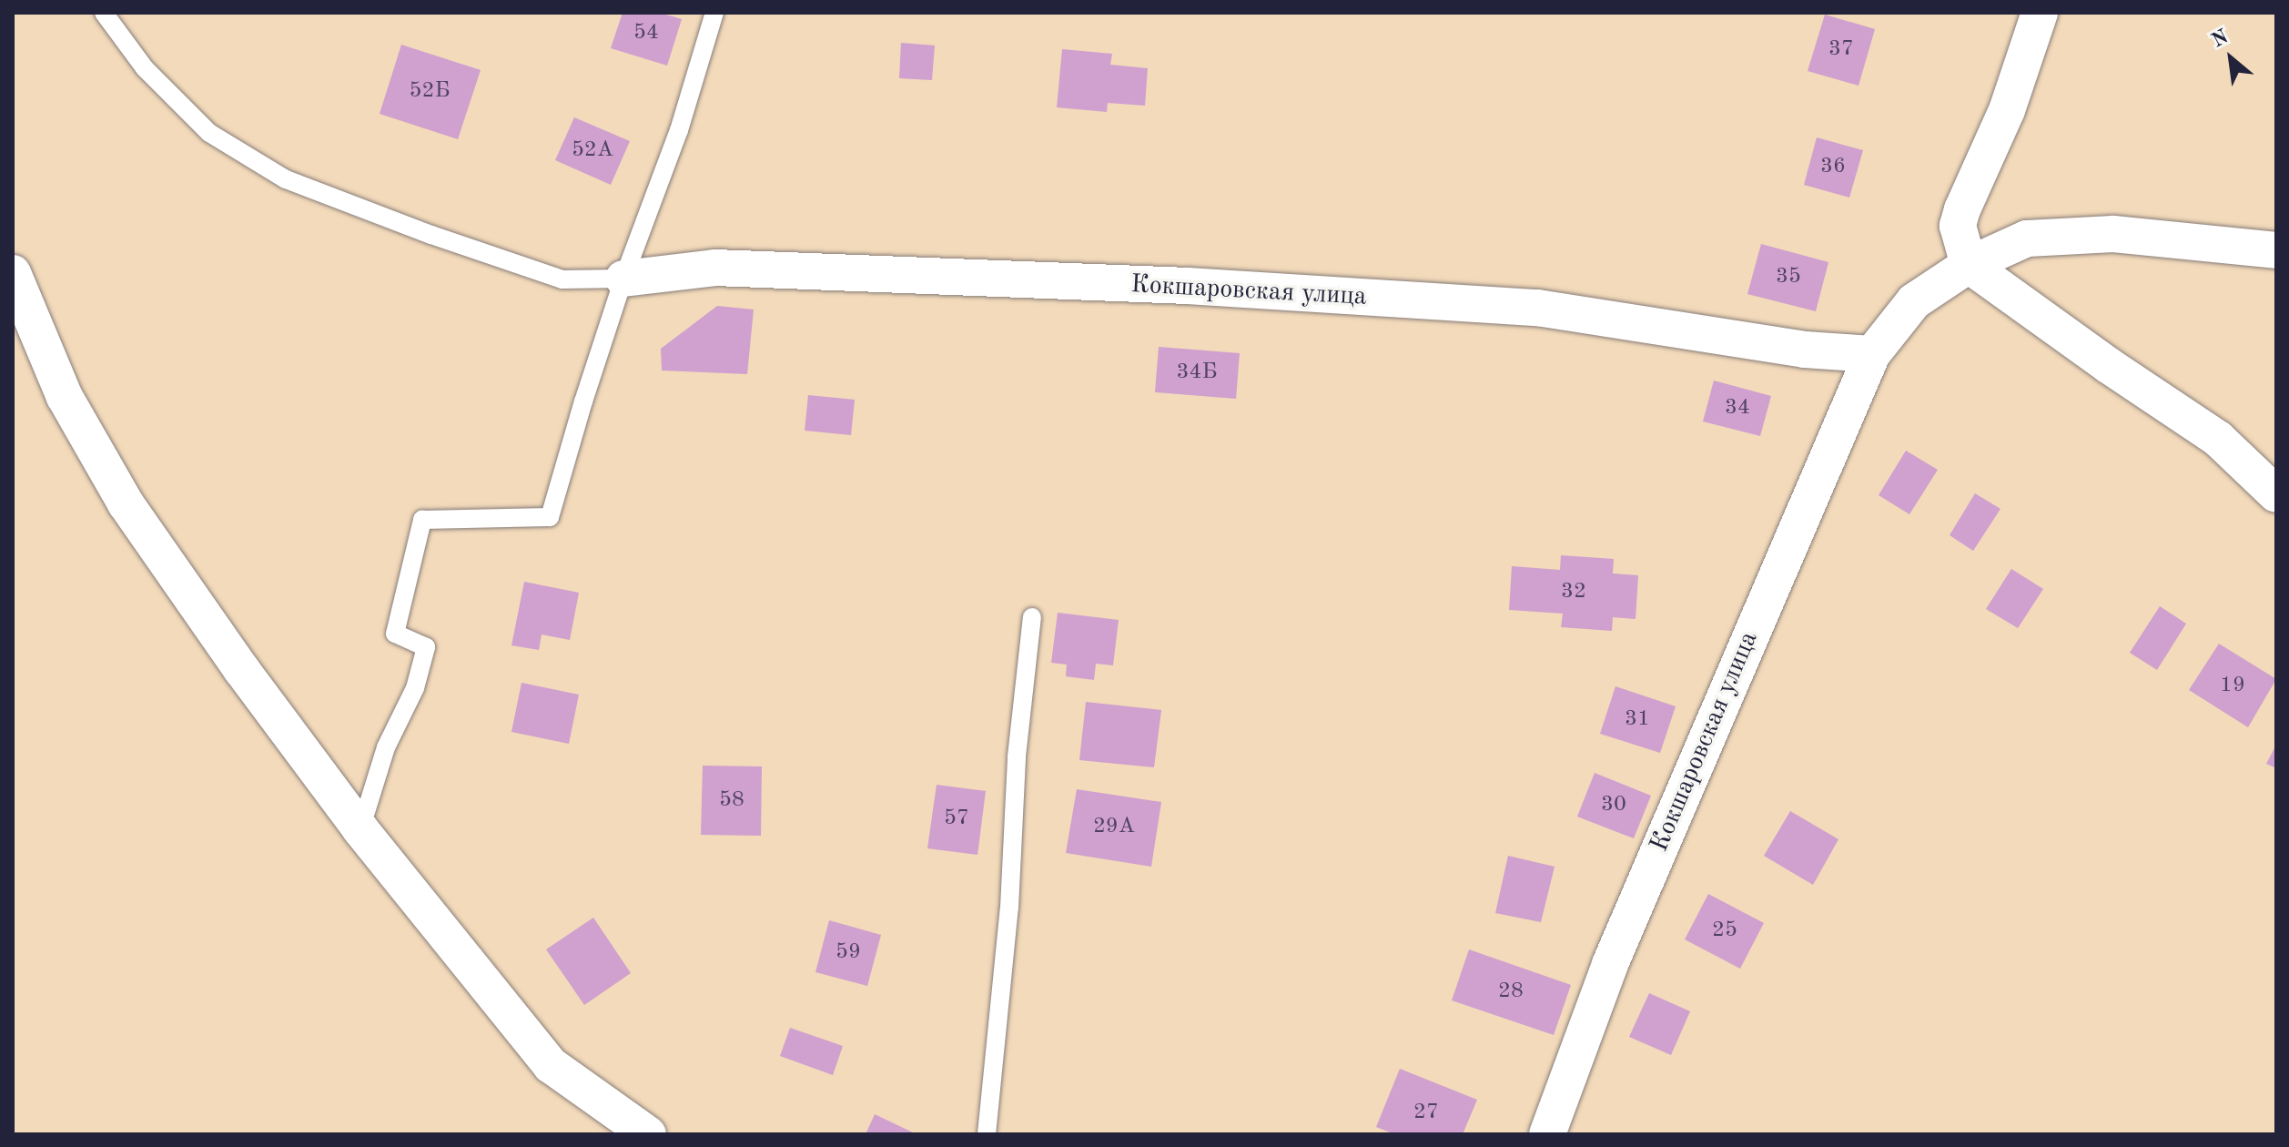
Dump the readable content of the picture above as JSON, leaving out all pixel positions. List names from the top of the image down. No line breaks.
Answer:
{"streets":{"street":["Кокшаровская улица"]},"house_numbers":["54","37","52Б","52А","36","35","34Б","34","32","19","31","58","30","57","29А","25","59","28","27"],"north":"top left"}
